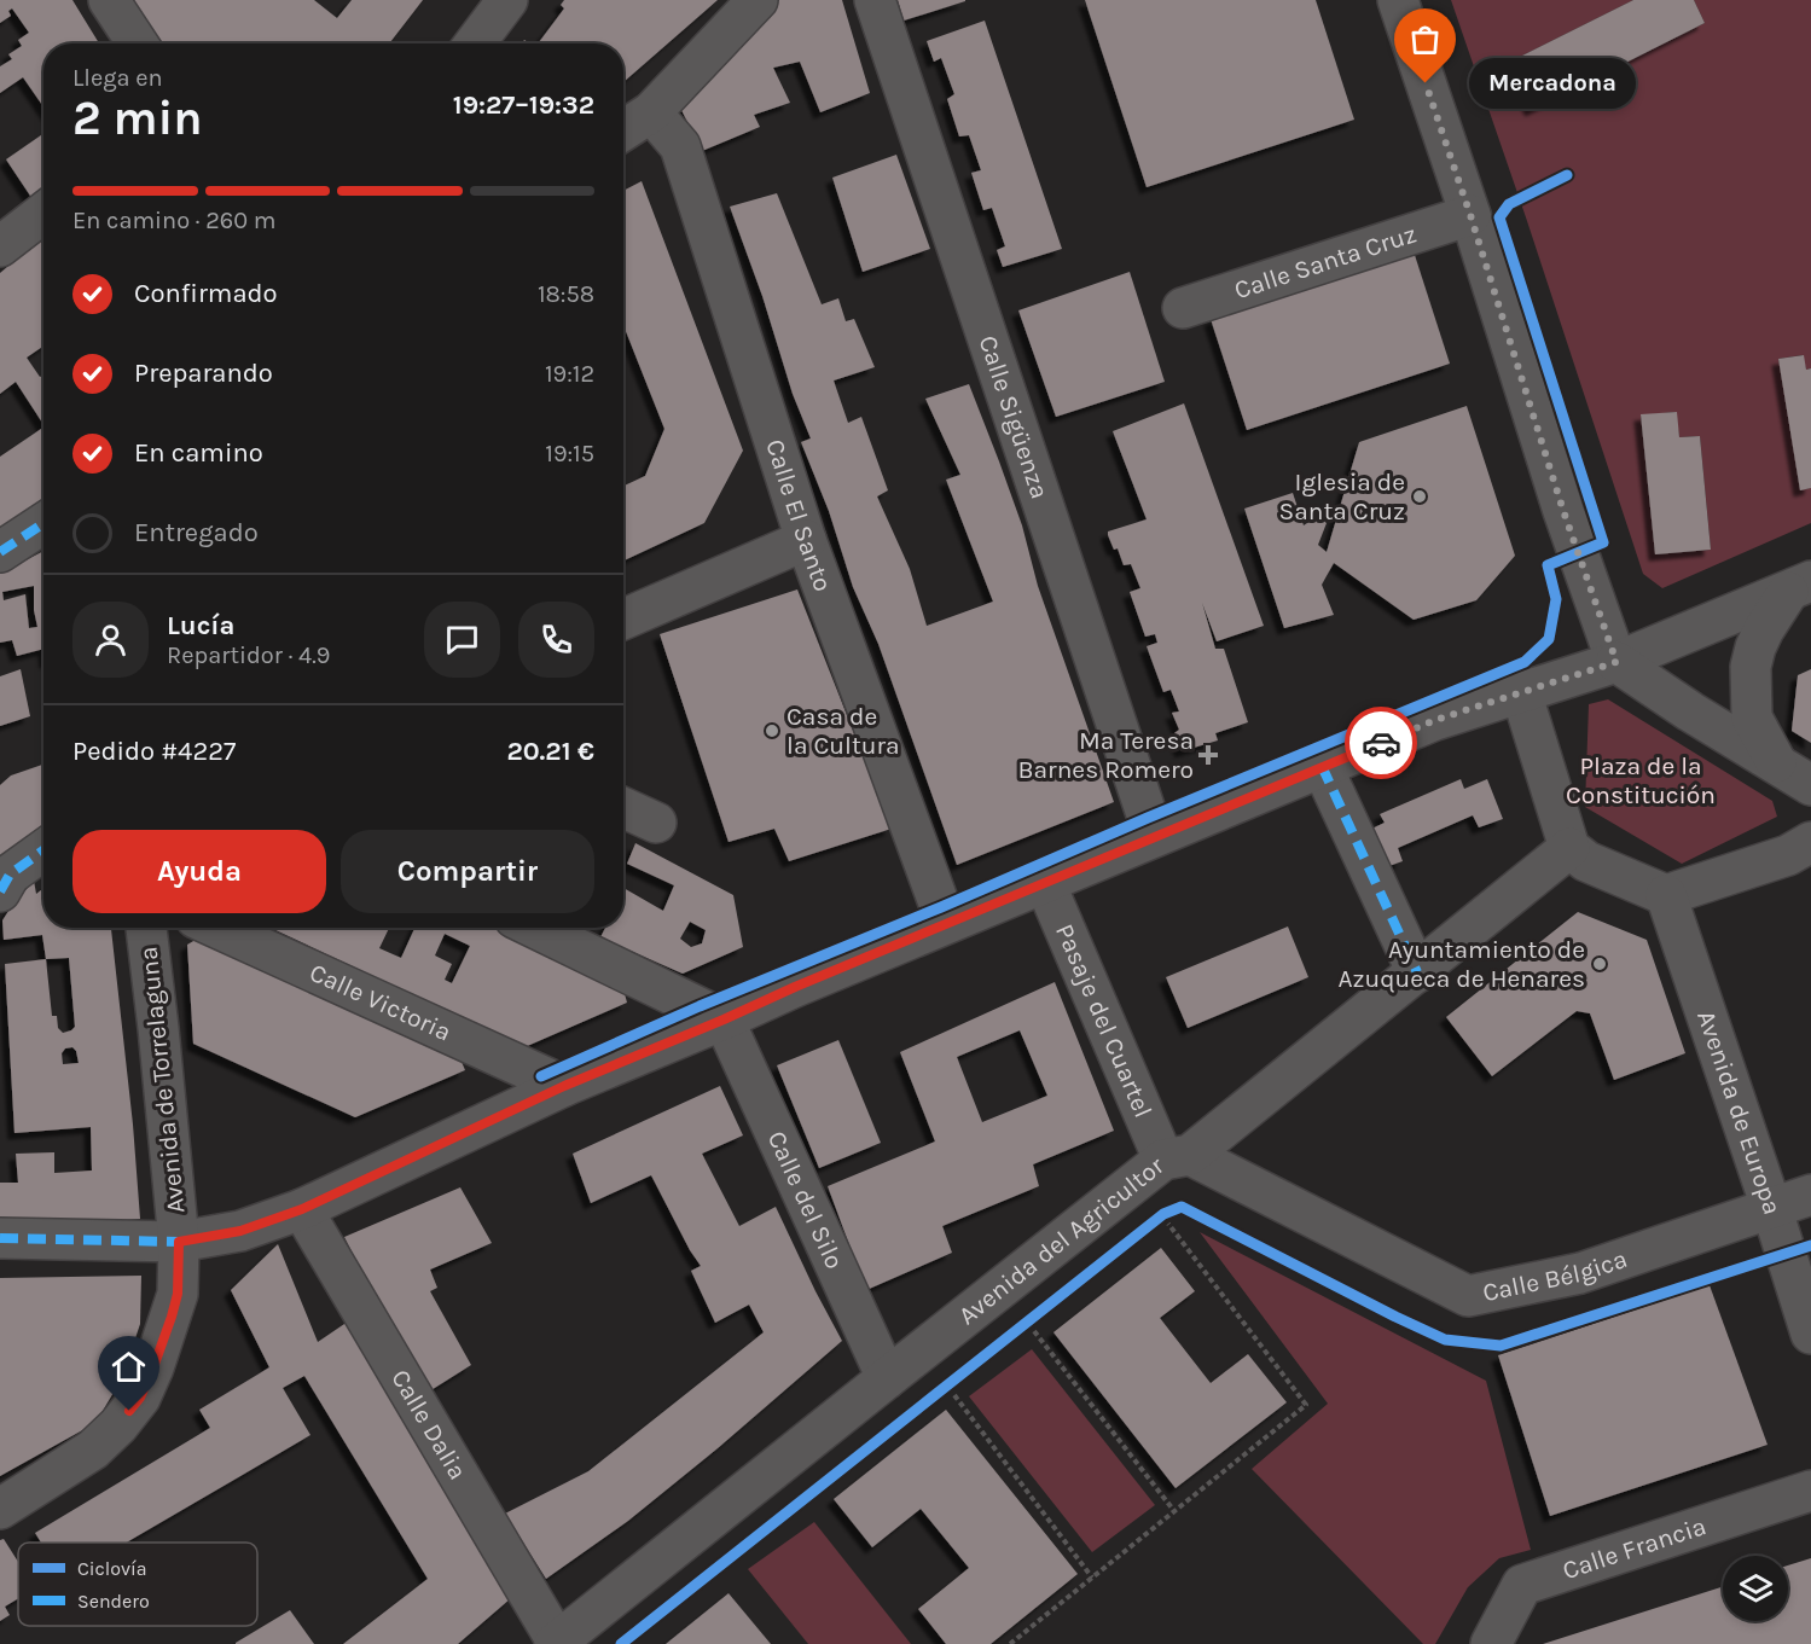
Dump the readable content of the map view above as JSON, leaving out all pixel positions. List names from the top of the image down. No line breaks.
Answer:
{"streets":{"street":["Calle Santa Cruz","Calle Sigüenza","Calle El Santo","Calle Victoria","Pasaje del Cuartel","Avenida de Torrelaguna","Avenida de Europa","Calle del Silo","Avenida del Agricultor","Calle Bélgica","Calle Dalia","Calle Francia"]},"crossings":[["Pasaje del Cuartel","Avenida del Agricultor"],["Pasaje del Cuartel","Calle Bélgica"],["Avenida de Europa","Calle Bélgica"],["Calle del Silo","Avenida del Agricultor"],["Avenida del Agricultor","Calle Bélgica"],["Avenida del Agricultor","Calle Dalia"]],"parks":["Plaza de la Constitución"],"places":{"other":["Mercadona","Iglesia de Santa Cruz","Casa de la Cultura","Ayuntamiento de Azuqueca de Henares"],"health":["Mª Teresa Barnes Romero"]},"legend":["Ciclovía","Sendero"],"page":{"heading":["2 min","Llega en","19:27–19:32"],"panel":["Lucía","Repartidor · 4.9","Pedido #4227","20.21 €"],"bubble":"Mercadona","bar":"En camino · 260 m","list":[["Confirmado","18:58"],["Preparando","19:12"],["En camino","19:15"],"Entregado"],"buttons":["Ayuda","Compartir"]}}
